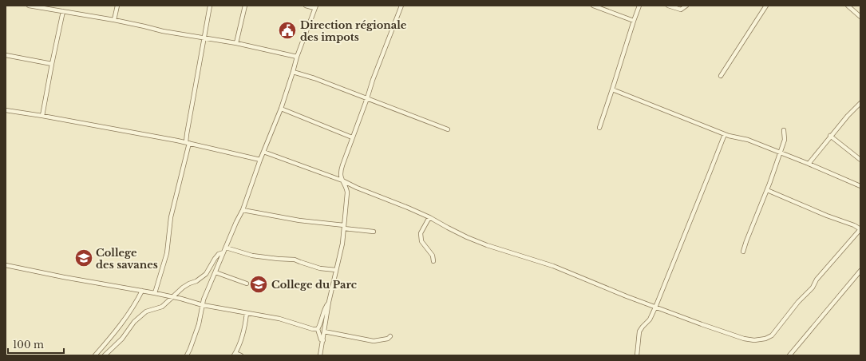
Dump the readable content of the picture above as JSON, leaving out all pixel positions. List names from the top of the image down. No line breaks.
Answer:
{"places":{"public building":["Direction régionale des impots"],"school or university":["College des savanes","College du Parc"]},"scale_bar":"100 m"}
